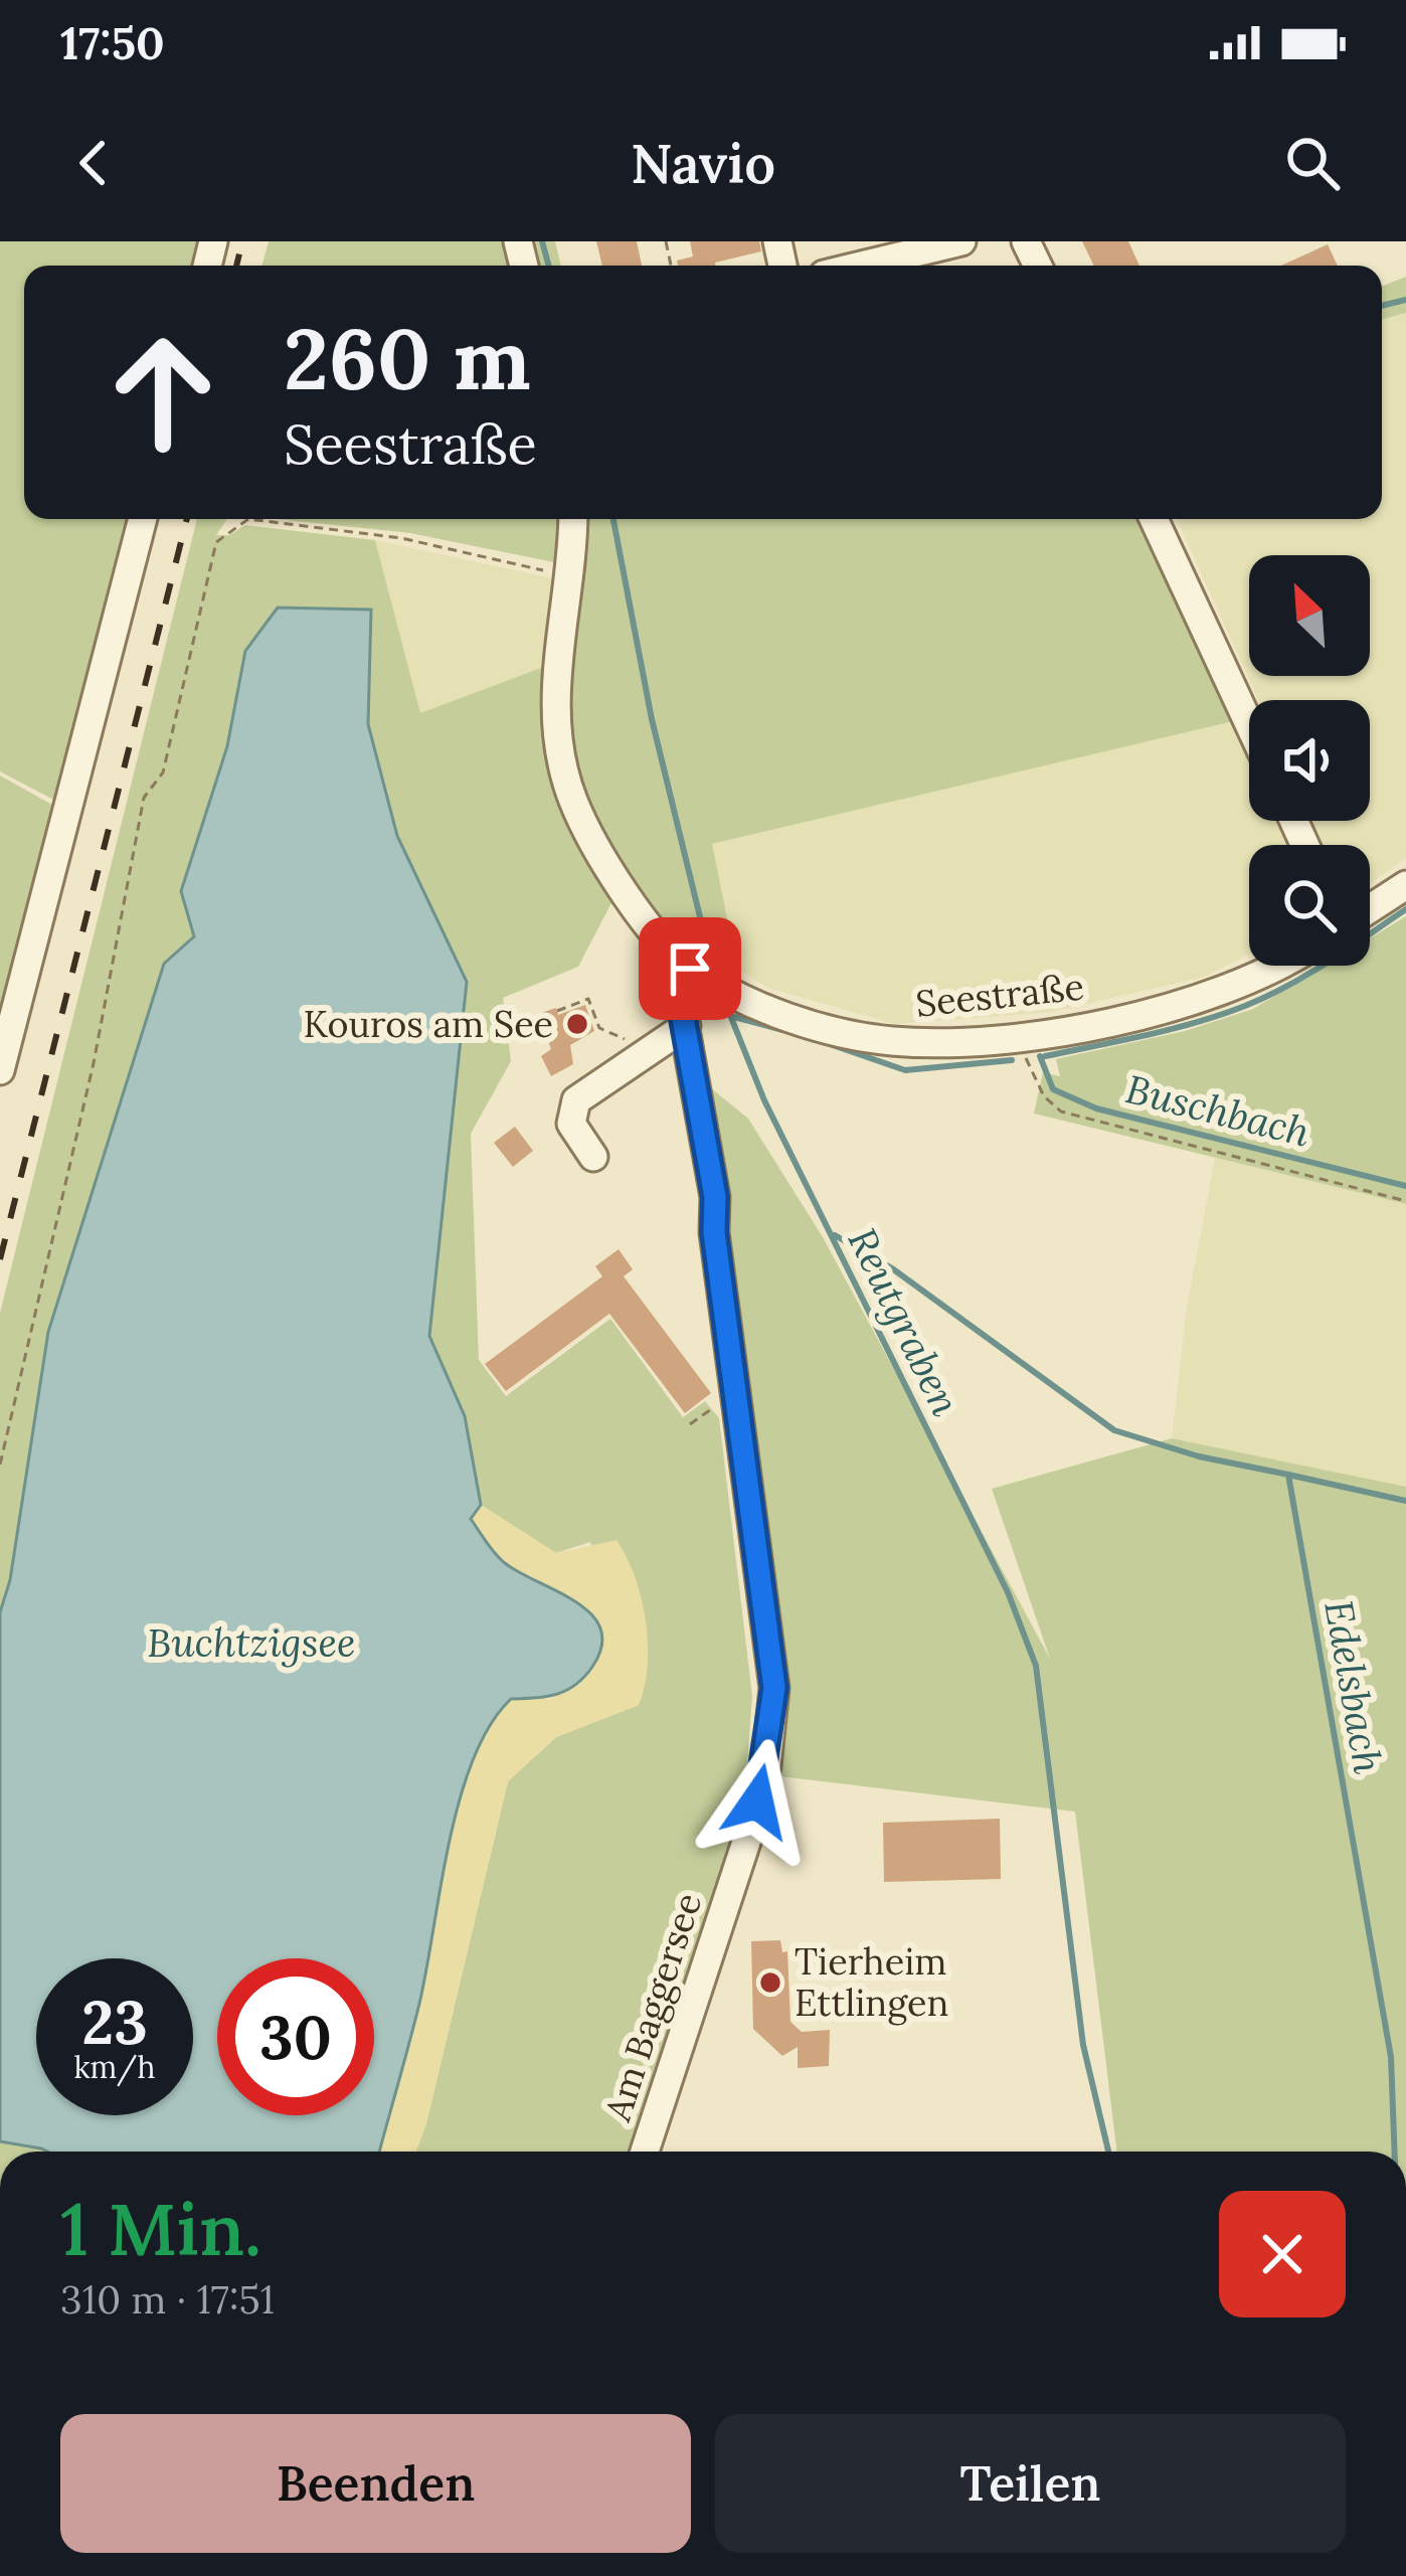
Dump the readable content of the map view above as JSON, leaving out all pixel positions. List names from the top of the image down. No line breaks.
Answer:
{"streets":{"street":["Seestraße","Am Baggersee"]},"water":["Buschbach","Reutgraben","Buchtzigsee","Edelsbach"],"places":["Kouros am See","Tierheim Ettlingen"],"north":"top left","page":{"status":"17:50","header":"Navio","turn":["260 m","Seestraße"],"speed":"23 km/h","limit":"30","heading":["1 Min.","310 m · 17:51"],"buttons":["Beenden","Teilen"]}}
